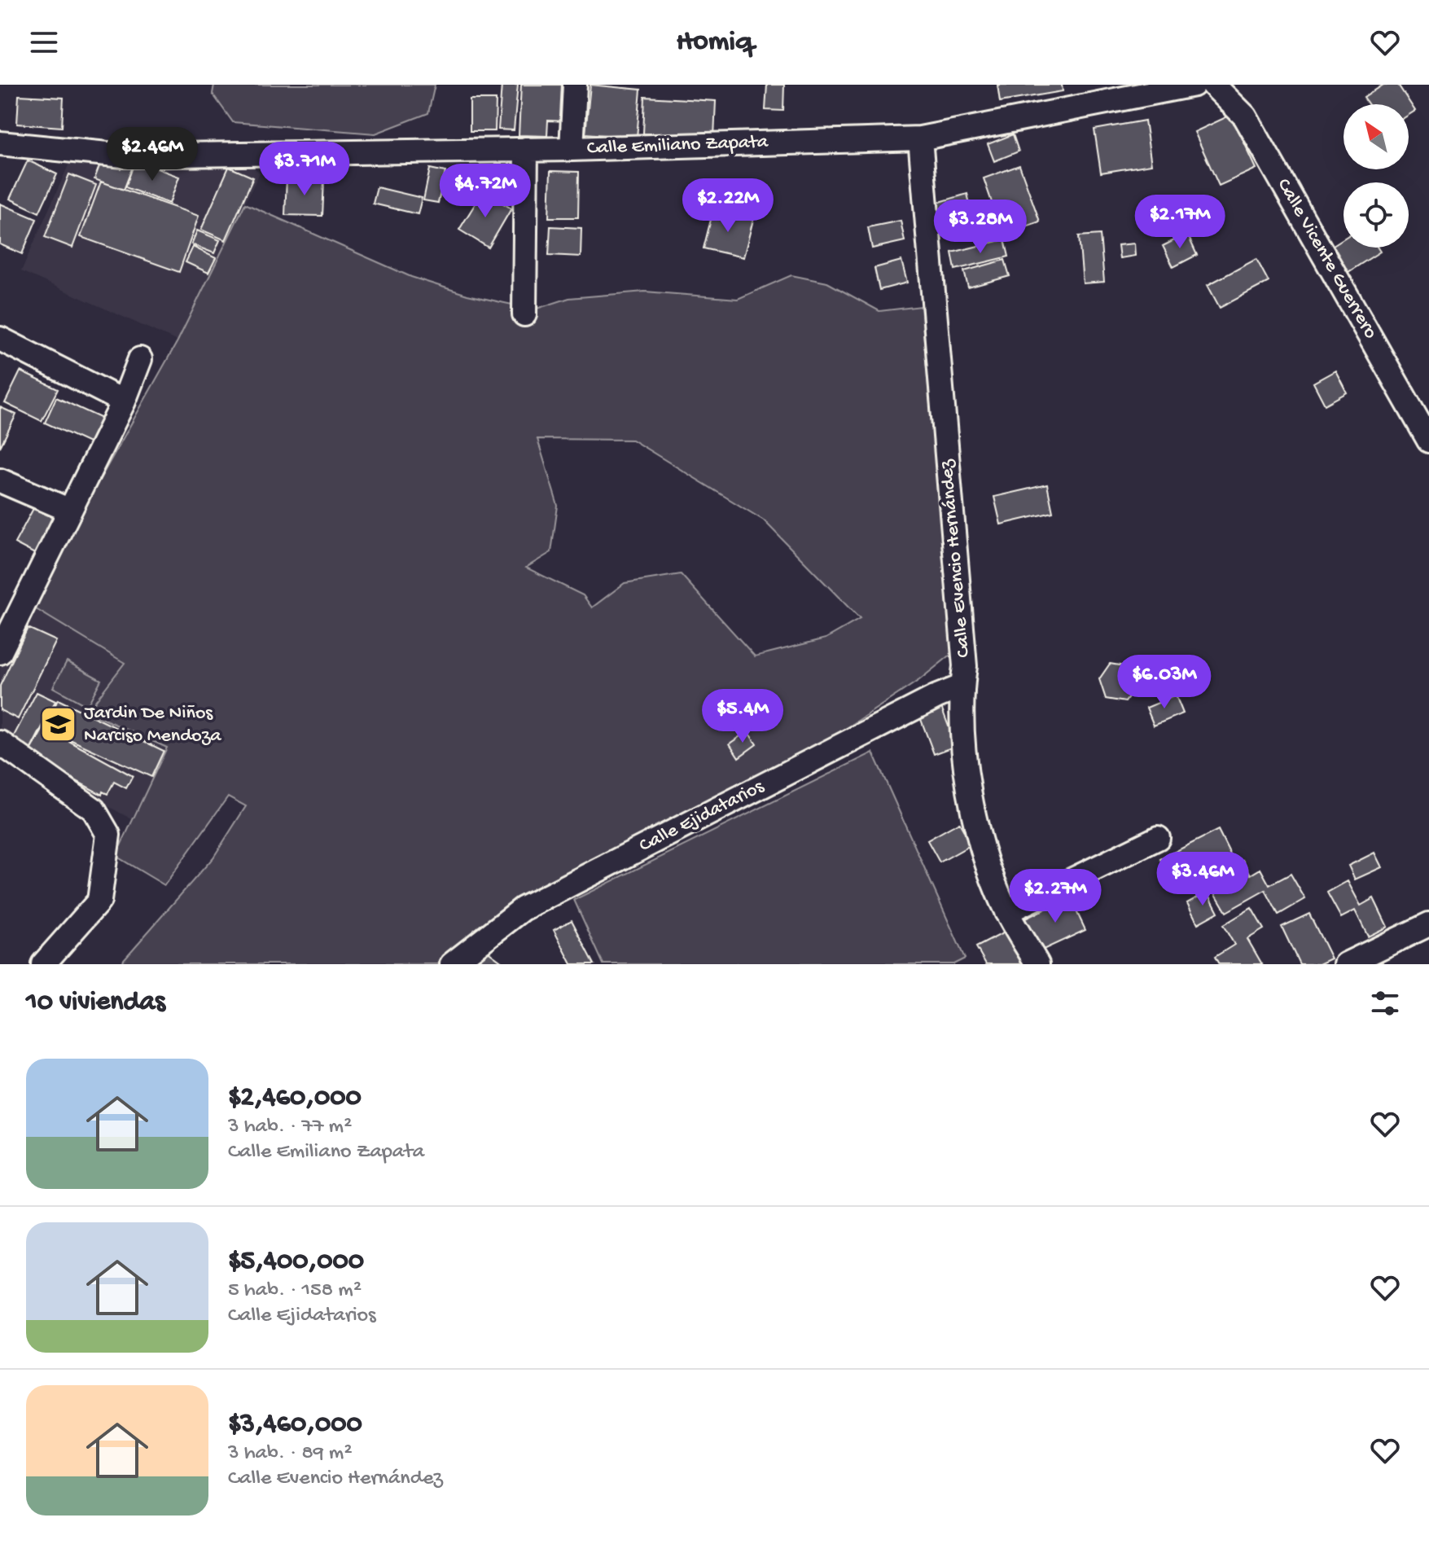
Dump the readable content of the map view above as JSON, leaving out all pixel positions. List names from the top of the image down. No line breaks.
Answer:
{"streets":{"street":["Calle Emiliano Zapata","Calle Vicente Guerrero","Calle Evencio Hernández","Calle Ejidatarios"]},"crossings":[["Calle Emiliano Zapata","Calle Evencio Hernández"],["Calle Evencio Hernández","Calle Ejidatarios"]],"places":{"school or university":["Jardin De Niños Narciso Mendoza"]},"north":"top left","page":{"header":"Homiq","price":["$2.46M","$3.71M","$4.72M","$2.22M","$2.17M","$3.28M","$6.03M","$5.4M","$3.46M","$2.27M"],"heading":"10 viviendas","list":[{"name":"$2,460,000","note":"3 hab. · 77 m² · Calle Emiliano Zapata"},{"name":"$5,400,000","note":"5 hab. · 158 m² · Calle Ejidatarios"},{"name":"$3,460,000","note":"3 hab. · 89 m² · Calle Evencio Hernández"}]}}
